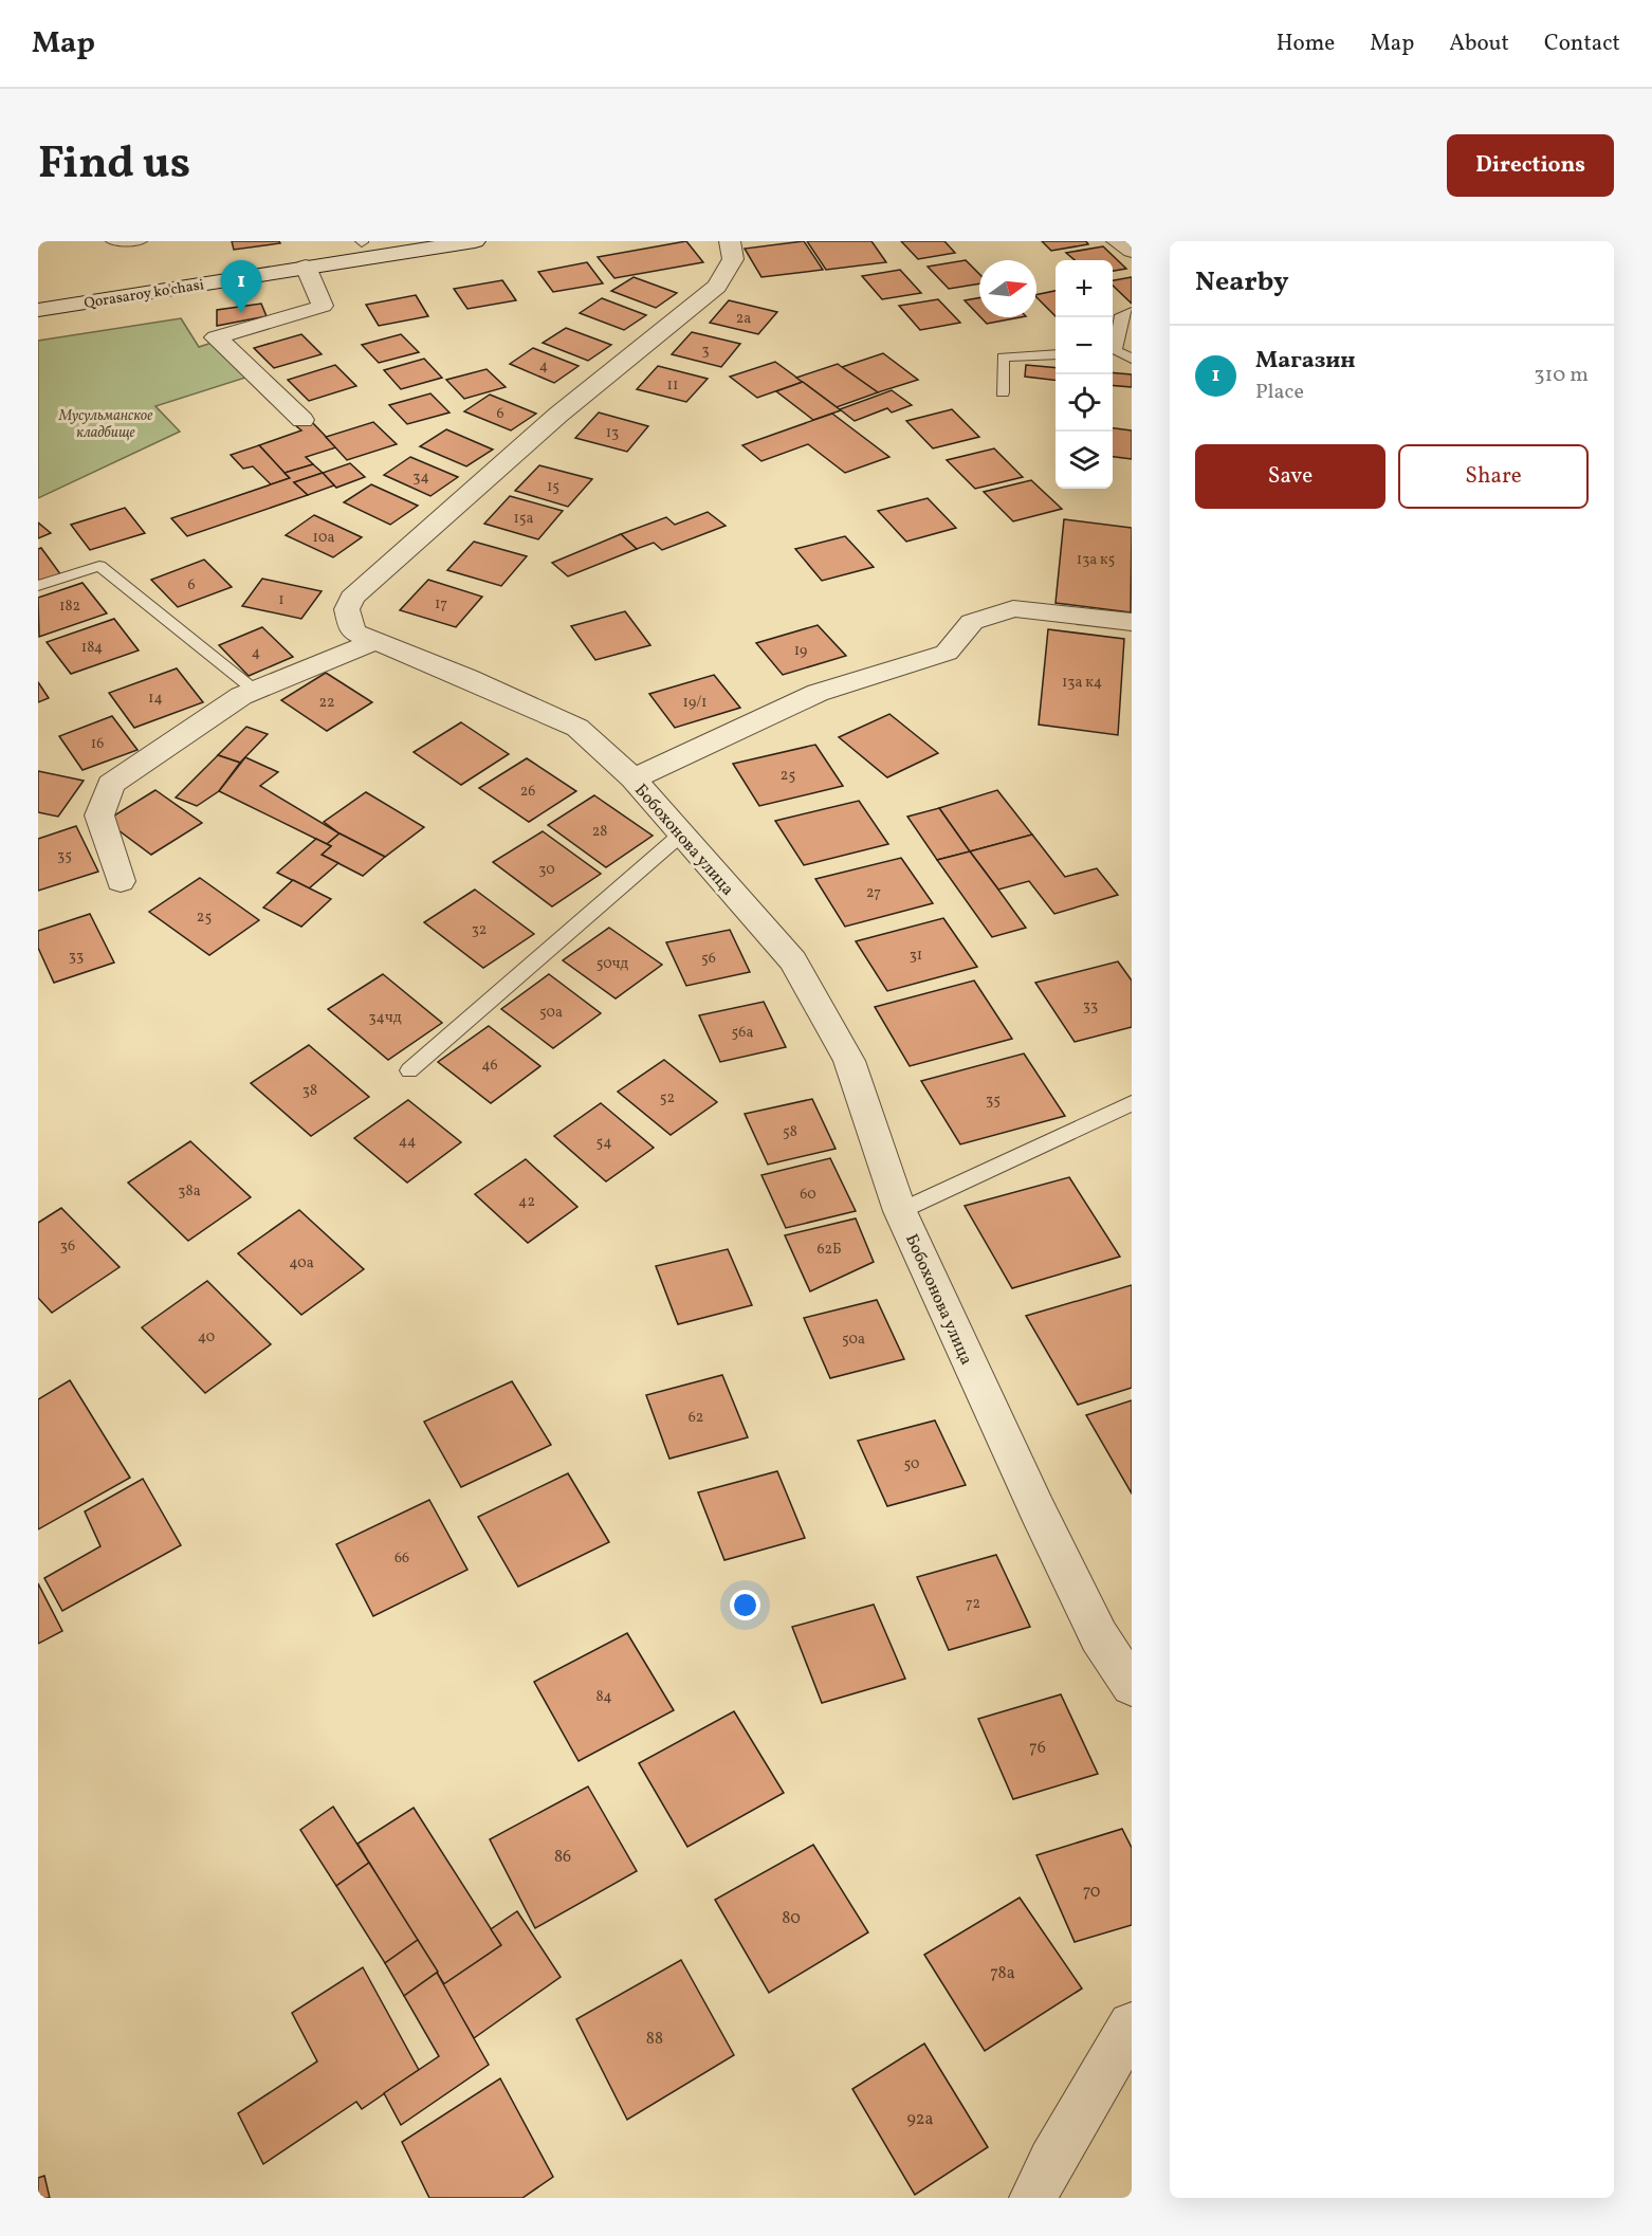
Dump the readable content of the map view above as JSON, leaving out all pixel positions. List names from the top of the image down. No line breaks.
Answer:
{"streets":{"street":["Qorasaroy ko'chasi","Бобохонова улица"]},"parks":["Мусульманское кладбище"],"house_numbers":["2a","3","4","11","6","13","34","15","15a","10a","13a к5","6","1","17","182","184","19","4","13a к4","14","22","19/1","16","25","26","28","35","30","27","25","32","31","33","56","50чд","33","50а","34чд","56a","46","38","52","35","58","44","54","38a","60","42","36","62Б","40a","40","50a","62","50","66","72","84","76","86","70","80","78а","88","92а"],"north":"right","page":{"header":"Map","nav":["Home","Map","About","Contact"],"title":"Find us","buttons":["Directions",["Save","Share"]],"heading":"Nearby","map_buttons":["+","−"],"pins":"1","list":[{"mark":"1","name":"Магазин","note":"Place","value":"310 m"}]}}
